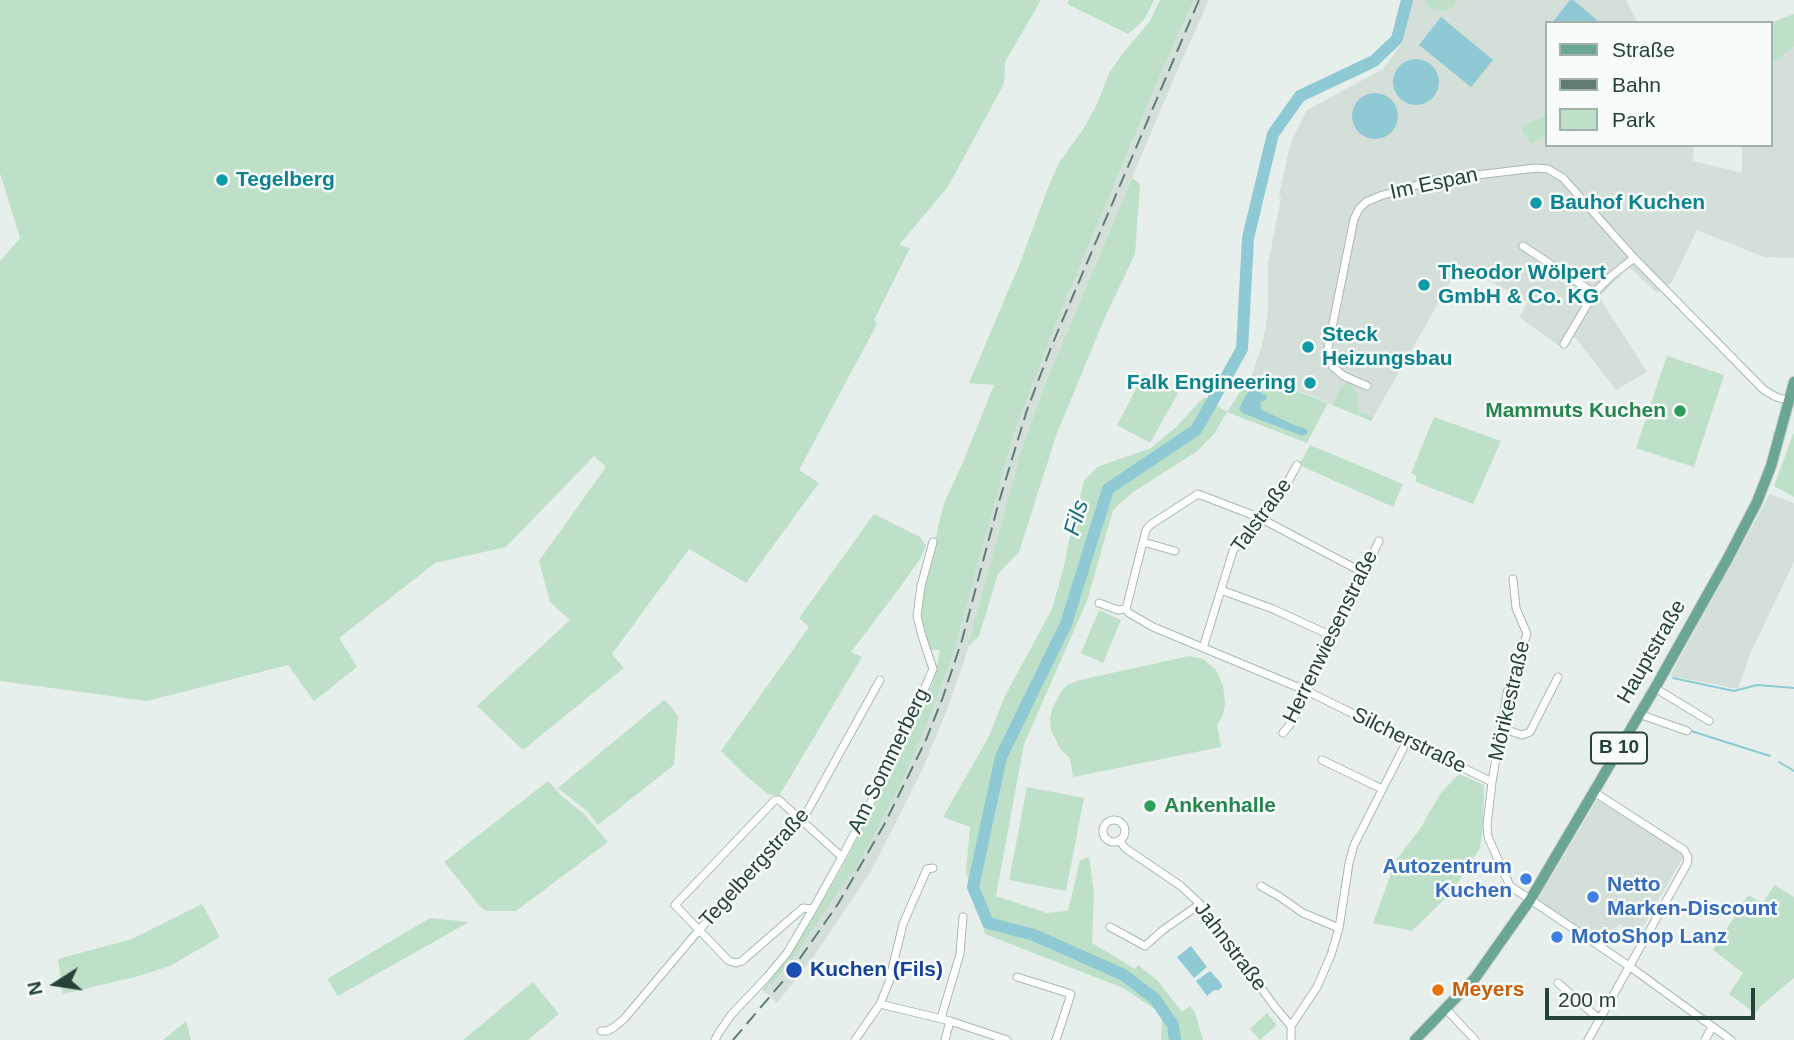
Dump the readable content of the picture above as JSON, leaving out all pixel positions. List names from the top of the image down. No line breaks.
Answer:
{"streets":{"main road":["Hauptstraße","B 10"],"street":["Im Espan","Talstraße","Herrenwiesenstraße","Mörikestraße","Silcherstraße","Am Sommerberg","Tegelbergstraße","Jahnstraße"]},"crossings":[["Im Espan","Hauptstraße"],["Im Espan","B 10"],["Talstraße","Silcherstraße"],["Herrenwiesenstraße","Silcherstraße"],["Hauptstraße","Silcherstraße"],["Hauptstraße","B 10"],["Mörikestraße","Silcherstraße"],["Am Sommerberg","Tegelbergstraße"]],"water":["Fils"],"places":["Tegelberg","Bauhof Kuchen","Theodor Wölpert GmbH & Co. KG","Steck Heizungsbau","Falk Engineering","Mammuts Kuchen","Ankenhalle","Autozentrum Kuchen","Netto Marken-Discount","MotoShop Lanz","Kuchen (Fils)","Meyers"],"legend":["Straße","Bahn","Park"],"scale_bar":"200 m","north":"left"}
